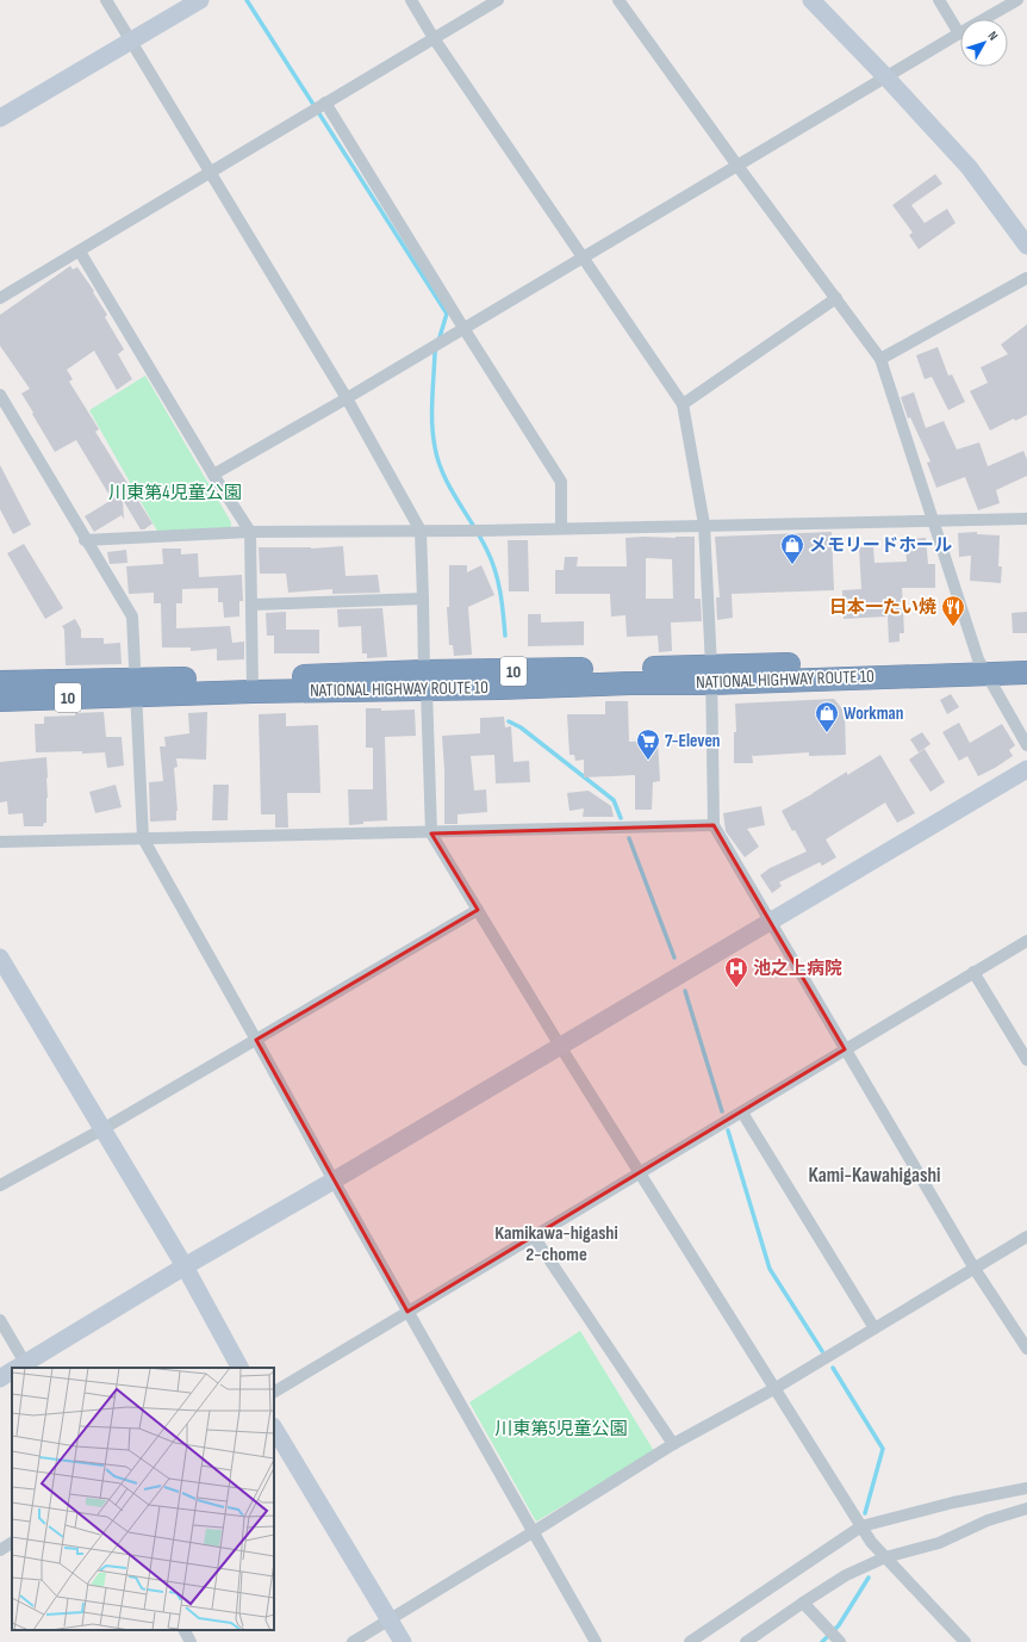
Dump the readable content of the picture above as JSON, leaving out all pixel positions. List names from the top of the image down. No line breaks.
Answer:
{"streets":{"highway":["10","NATIONAL HIGHWAY ROUTE 10"]},"districts":["Kami-Kawahigashi","Kamikawa-higashi 2-chome"],"parks":["川東第4児童公園","川東第5児童公園"],"places":{"shop":["メモリードホール","Workman"],"restaurant":["日本一たい焼"],"supermarket":["7-Eleven"],"hospital":["池之上病院"]},"north":"top right"}
